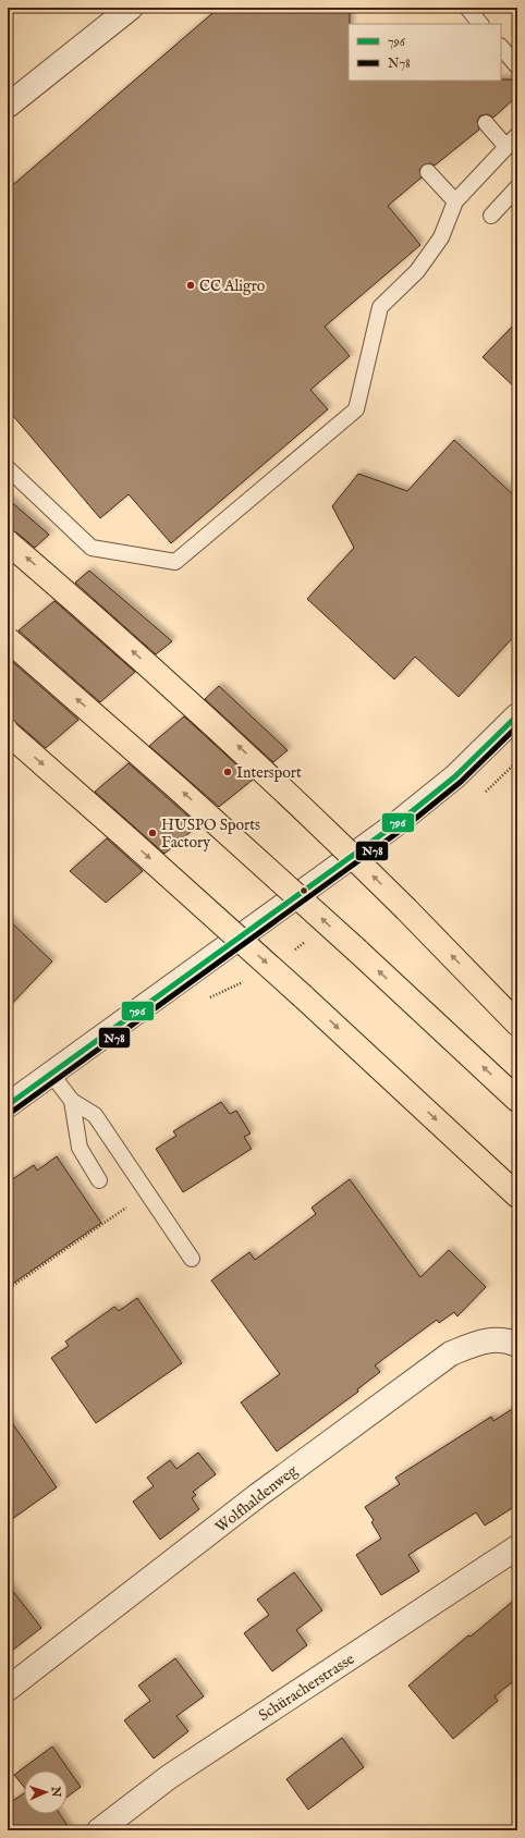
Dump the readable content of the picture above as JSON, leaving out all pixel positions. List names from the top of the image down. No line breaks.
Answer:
{"streets":{"street":["Wolfhaldenweg","Schüracherstrasse"]},"places":["CC Aligro","Intersport","HUSPO Sports Factory"],"lines":["transit line 796","transit line N78"],"legend":["796","N78"],"north":"right"}
